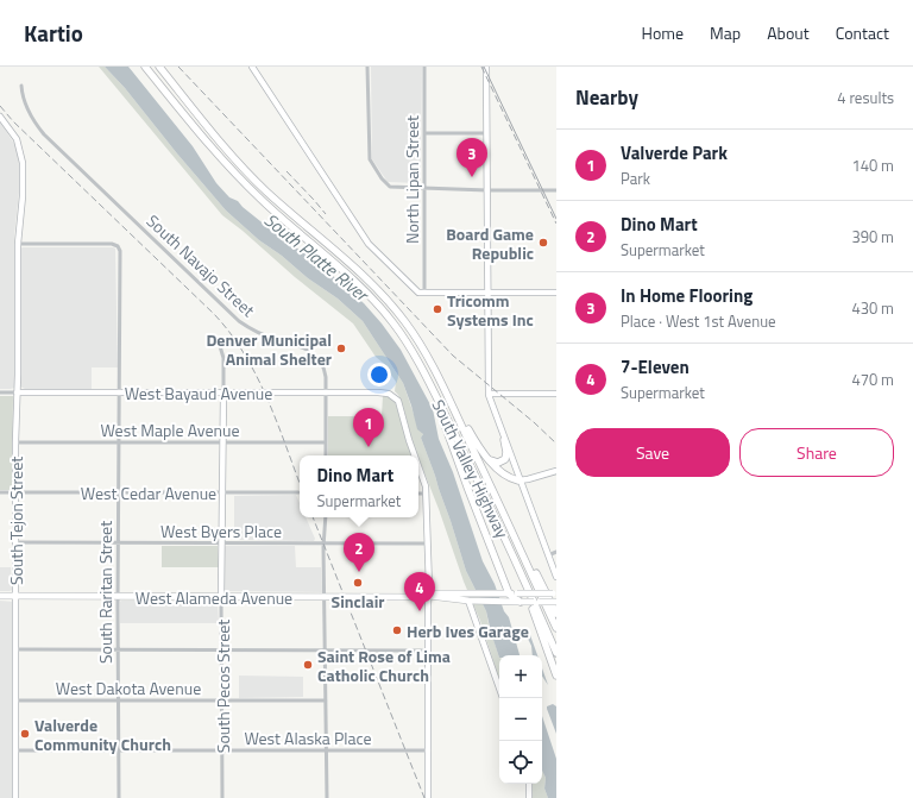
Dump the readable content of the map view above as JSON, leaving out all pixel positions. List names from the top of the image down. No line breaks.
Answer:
{"streets":{"highway":["South Valley Highway"],"main road":["West Alameda Avenue"],"street":["North Lipan Street","South Navajo Street","West Bayaud Avenue","West Maple Avenue","West Cedar Avenue","South Tejon Street","West Byers Place","South Raritan Street","South Pecos Street","West Dakota Avenue","West Alaska Place"]},"crossings":[["South Navajo Street","West Bayaud Avenue"],["South Navajo Street","West Maple Avenue"],["West Bayaud Avenue","South Tejon Street"],["West Bayaud Avenue","South Raritan Street"],["West Bayaud Avenue","South Pecos Street"],["West Maple Avenue","South Tejon Street"],["West Maple Avenue","South Raritan Street"],["West Maple Avenue","South Pecos Street"],["West Cedar Avenue","South Tejon Street"],["West Cedar Avenue","South Raritan Street"],["West Cedar Avenue","South Pecos Street"],["South Tejon Street","West Byers Place"],["South Tejon Street","South Raritan Street"],["South Tejon Street","West Alameda Avenue"],["South Tejon Street","West Dakota Avenue"],["South Tejon Street","West Alaska Place"],["West Byers Place","South Raritan Street"],["West Byers Place","South Pecos Street"],["South Raritan Street","West Alameda Avenue"],["South Raritan Street","West Dakota Avenue"],["South Raritan Street","West Alaska Place"],["West Alameda Avenue","South Pecos Street"],["South Pecos Street","West Dakota Avenue"],["South Pecos Street","West Alaska Place"]],"water":["South Platte River"],"places":["Board Game Republic","Tricomm Systems Inc","Denver Municipal Animal Shelter","Sinclair","Herb Ives Garage","Saint Rose of Lima Catholic Church","Valverde Community Church"],"page":{"header":"Kartio","nav":["Home","Map","About","Contact"],"heading":["Nearby","4 results"],"list":[{"mark":"1","name":"Valverde Park","note":"Park","value":"140 m"},{"mark":"2","name":"Dino Mart","note":"Supermarket","value":"390 m"},{"mark":"3","name":"In Home Flooring","note":"Place · West 1st Avenue","value":"430 m"},{"mark":"4","name":"7-Eleven","note":"Supermarket","value":"470 m"}],"pins":["3","1","2","4"],"buttons":["Save","Share"],"popup":["Dino Mart","Supermarket"],"map_buttons":["+","−"]}}
